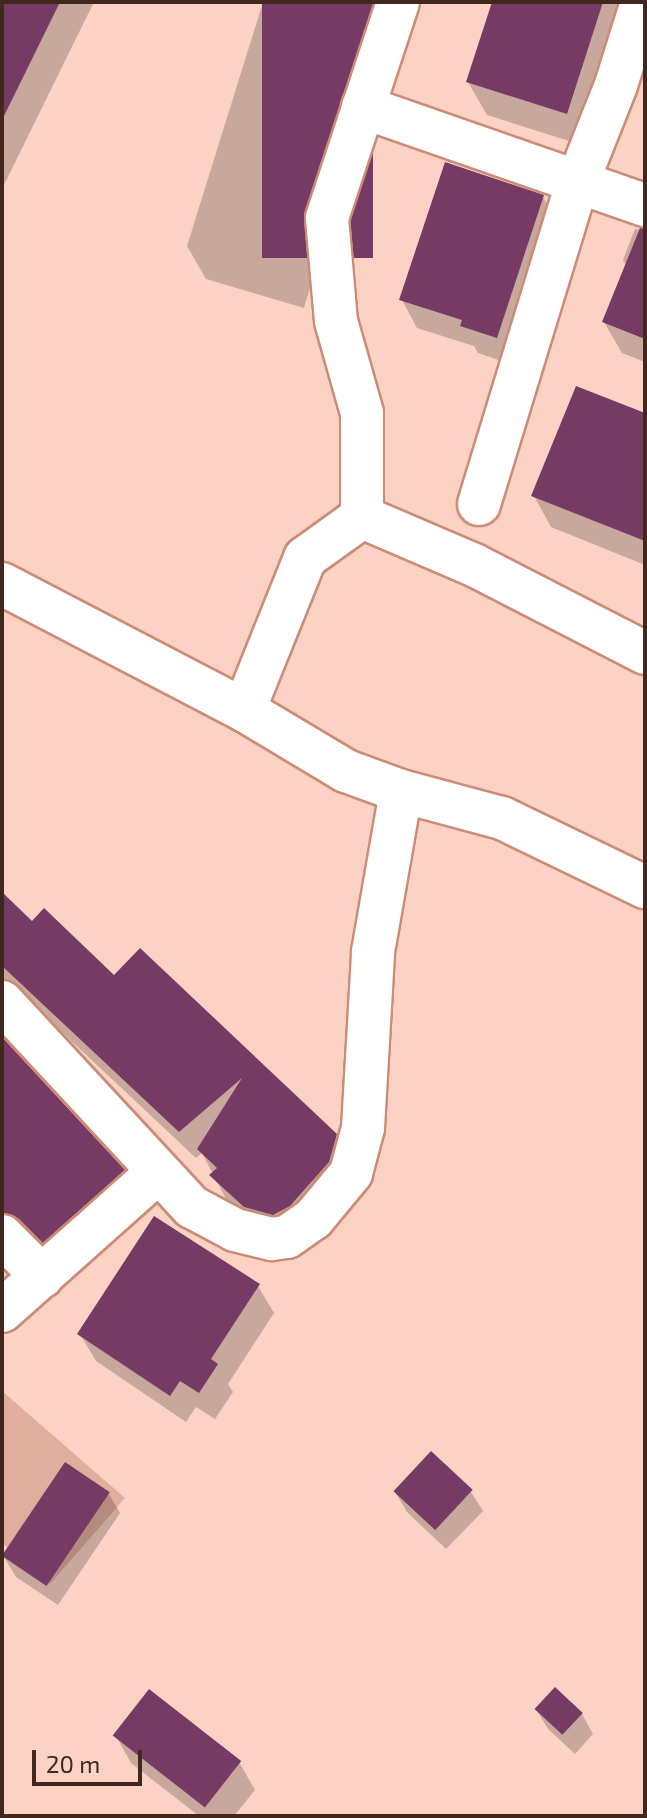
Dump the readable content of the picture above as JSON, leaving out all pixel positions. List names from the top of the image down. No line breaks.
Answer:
{"scale_bar":"20 m"}
